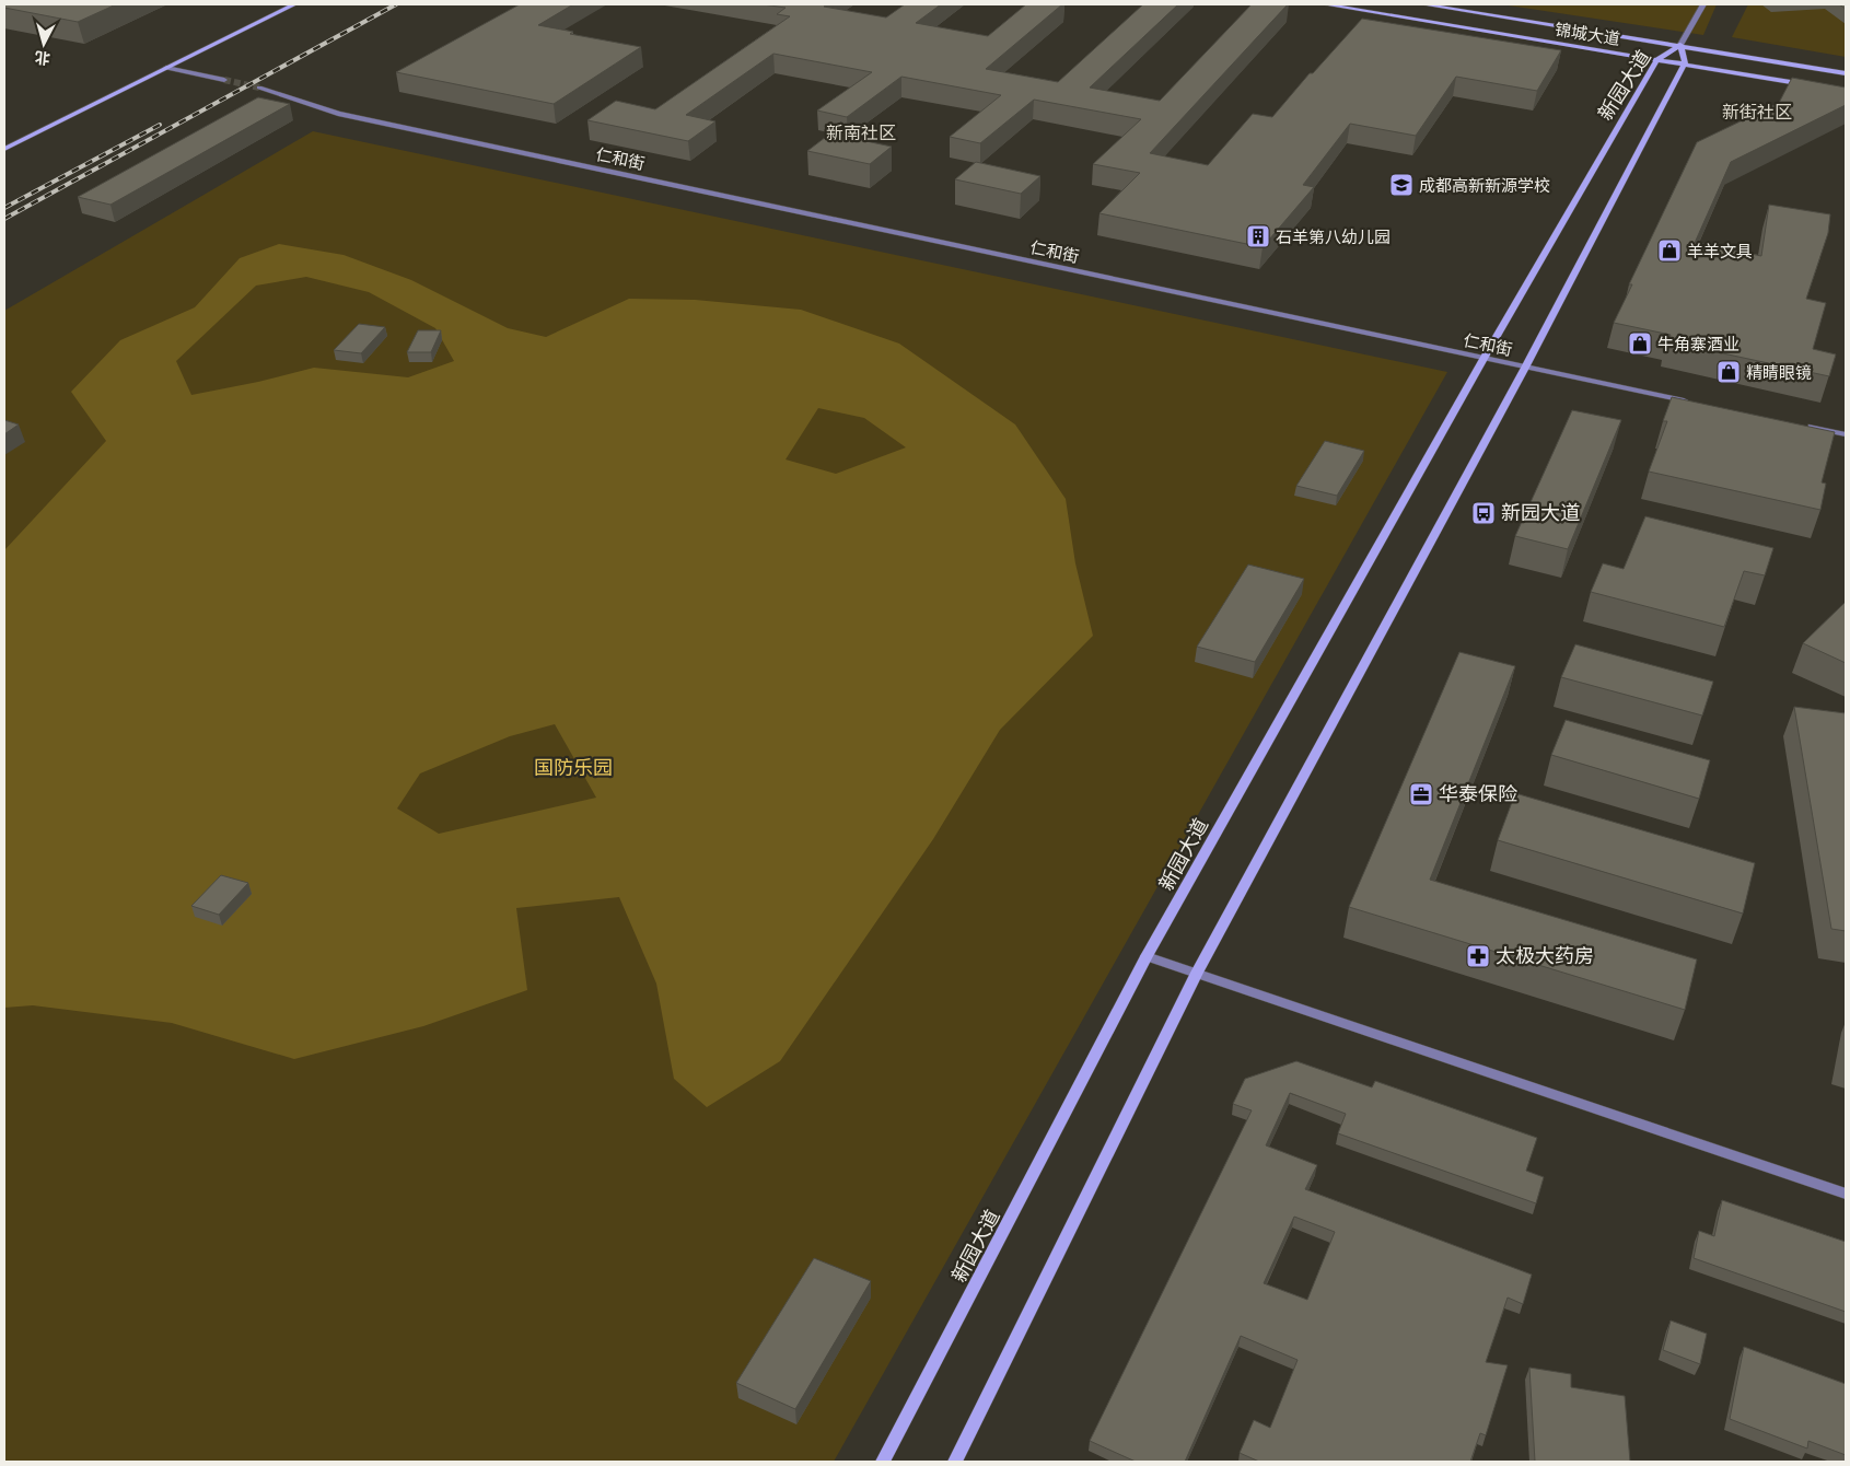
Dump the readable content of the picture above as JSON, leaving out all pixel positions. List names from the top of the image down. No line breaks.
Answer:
{"streets":{"street":["锦城大道","新园大道","仁和街"]},"crossings":[["锦城大道","新园大道"],["新园大道","仁和街"]],"districts":["新街社区","新南社区"],"parks":["国防乐园"],"places":{"school or university":["成都高新新源学校"],"building":["石羊第八幼儿园"],"shop":["羊羊文具","牛角寨酒业","精睛眼镜"],"bus stop":["新园大道"],"office":["华泰保险"],"pharmacy":["太极大药房"]},"north":"bottom"}
